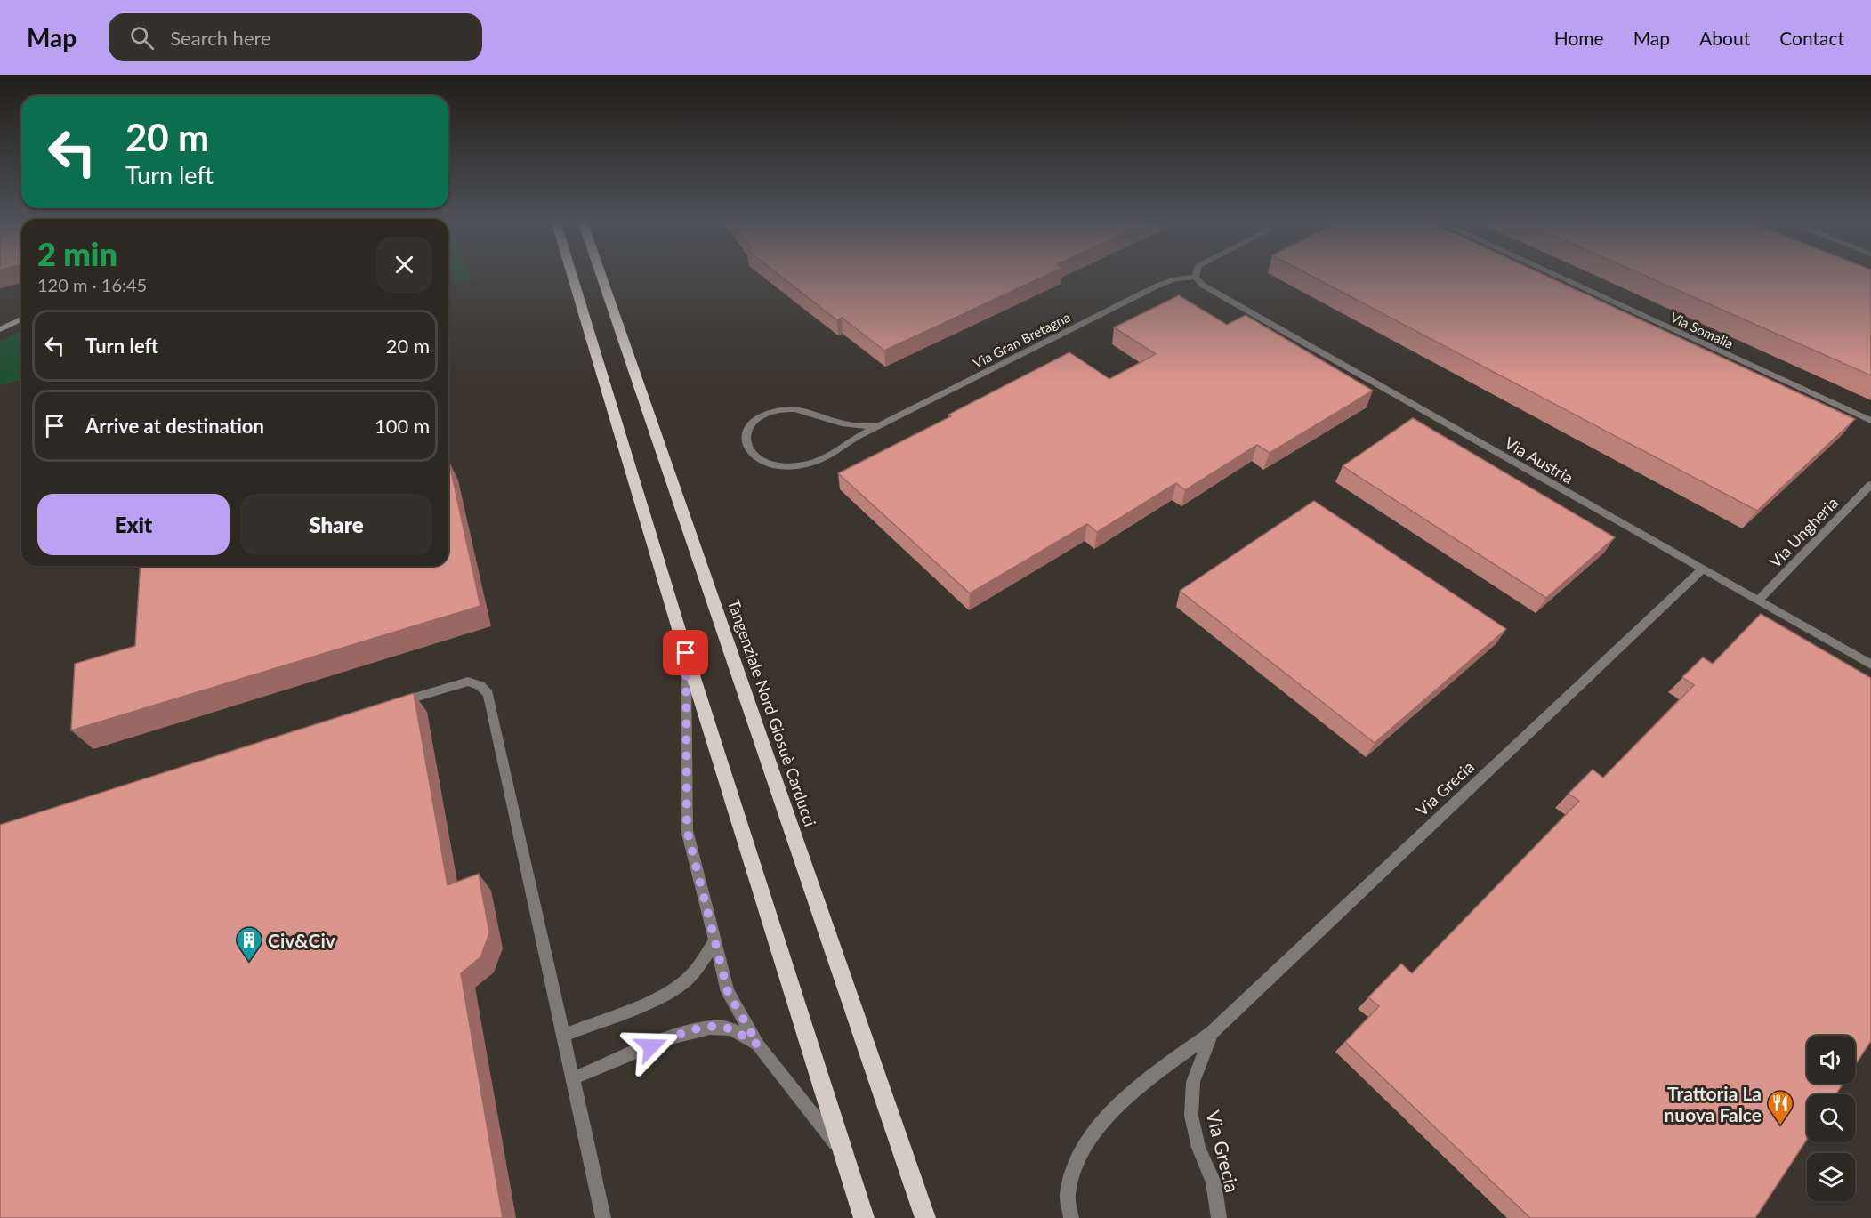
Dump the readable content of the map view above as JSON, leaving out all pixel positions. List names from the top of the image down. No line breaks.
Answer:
{"streets":{"highway":["Tangenziale Nord Giosuè Carducci"],"street":["Via Somalia","Via Gran Bretagna","Via Austria","Via Ungheria","Via Grecia"]},"crossings":[["Via Gran Bretagna","Via Austria"],["Via Austria","Via Ungheria"],["Via Austria","Via Grecia"]],"places":{"building":["Civ&Civ"],"restaurant":["Trattoria La nuova Falce"]},"page":{"header":"Map","search":"Search here","nav":["Home","Map","About","Contact"],"turn":["20 m","Turn left"],"heading":["2 min","120 m · 16:45"],"list":[{"name":"Turn left","value":"20 m"},{"name":"Arrive at destination","value":"100 m"}],"buttons":["Exit","Share"]}}
